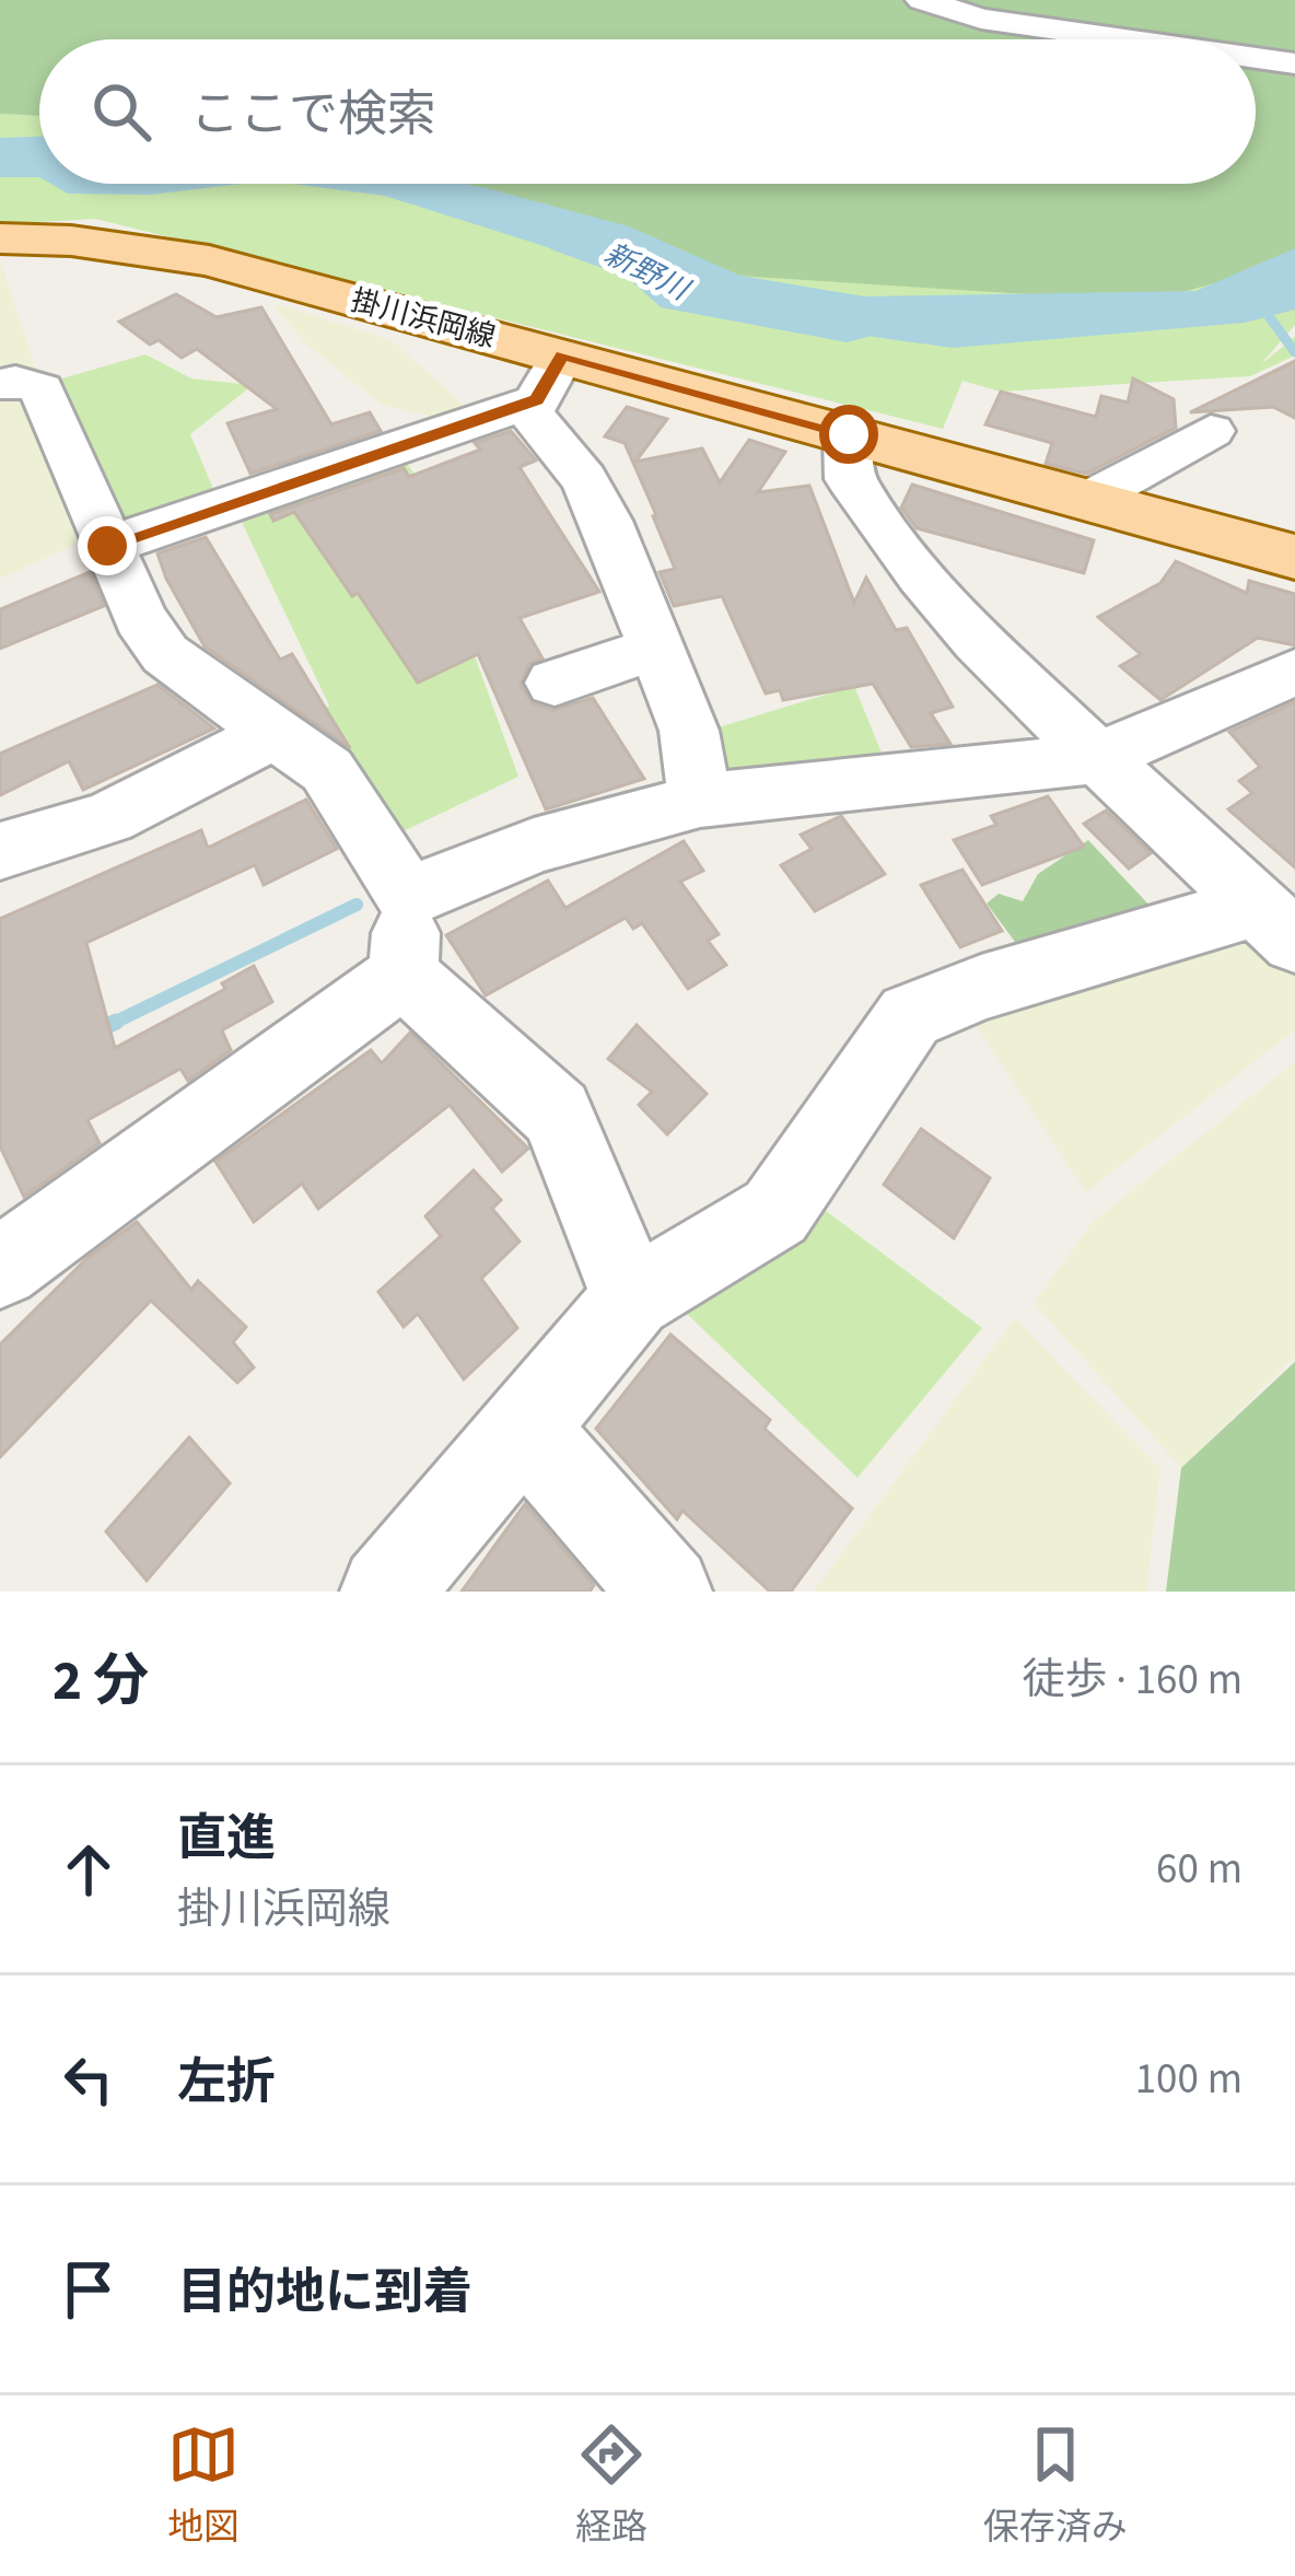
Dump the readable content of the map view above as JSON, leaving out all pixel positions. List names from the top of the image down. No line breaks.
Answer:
{"streets":{"main road":["掛川浜岡線"]},"water":["新野川"],"page":{"search":"ここで検索","heading":["2 分","徒歩 · 160 m"],"list":[["直進","掛川浜岡線","60 m"],["左折","100 m"],"目的地に到着"],"nav":["地図","経路","保存済み"]}}
